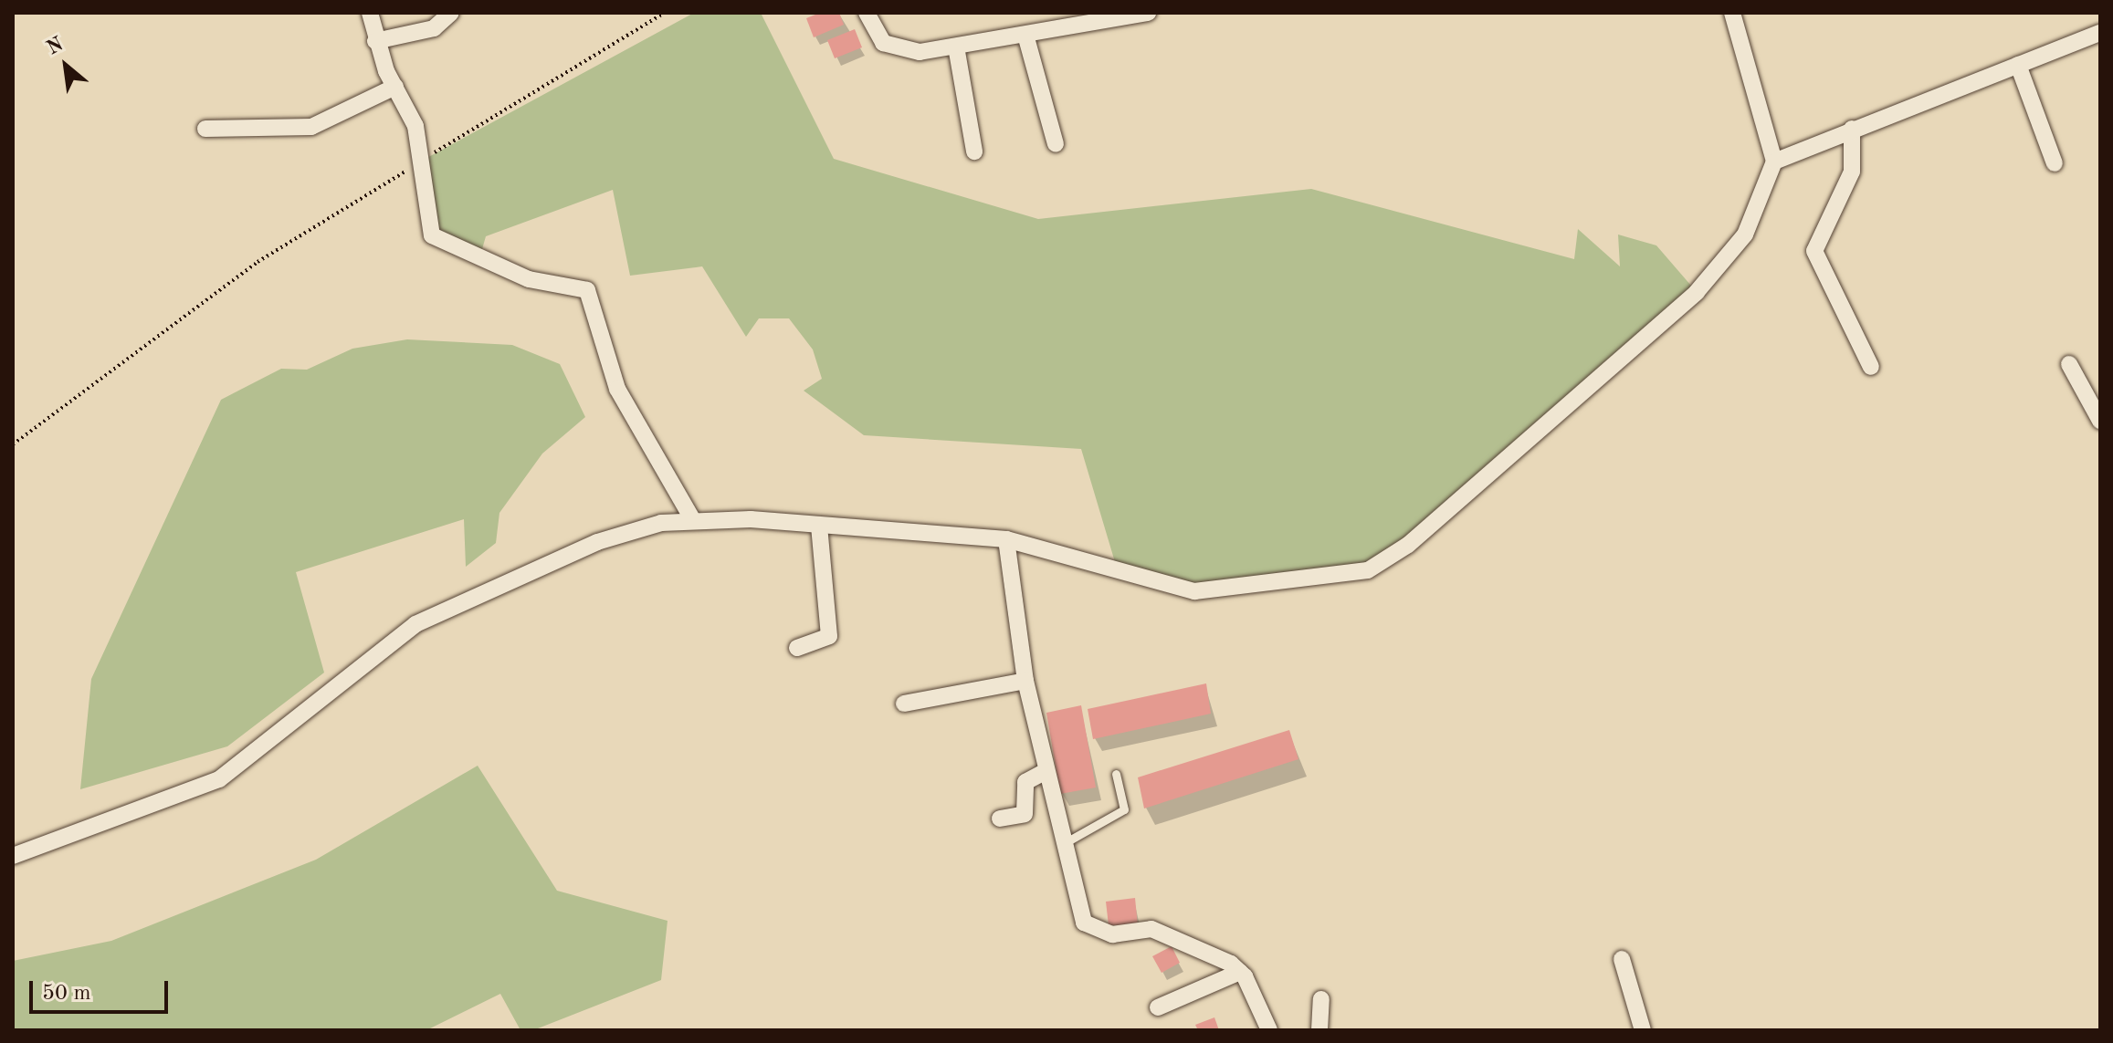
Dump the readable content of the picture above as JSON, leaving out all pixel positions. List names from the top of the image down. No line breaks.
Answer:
{"scale_bar":"50 m","north":"top left"}
